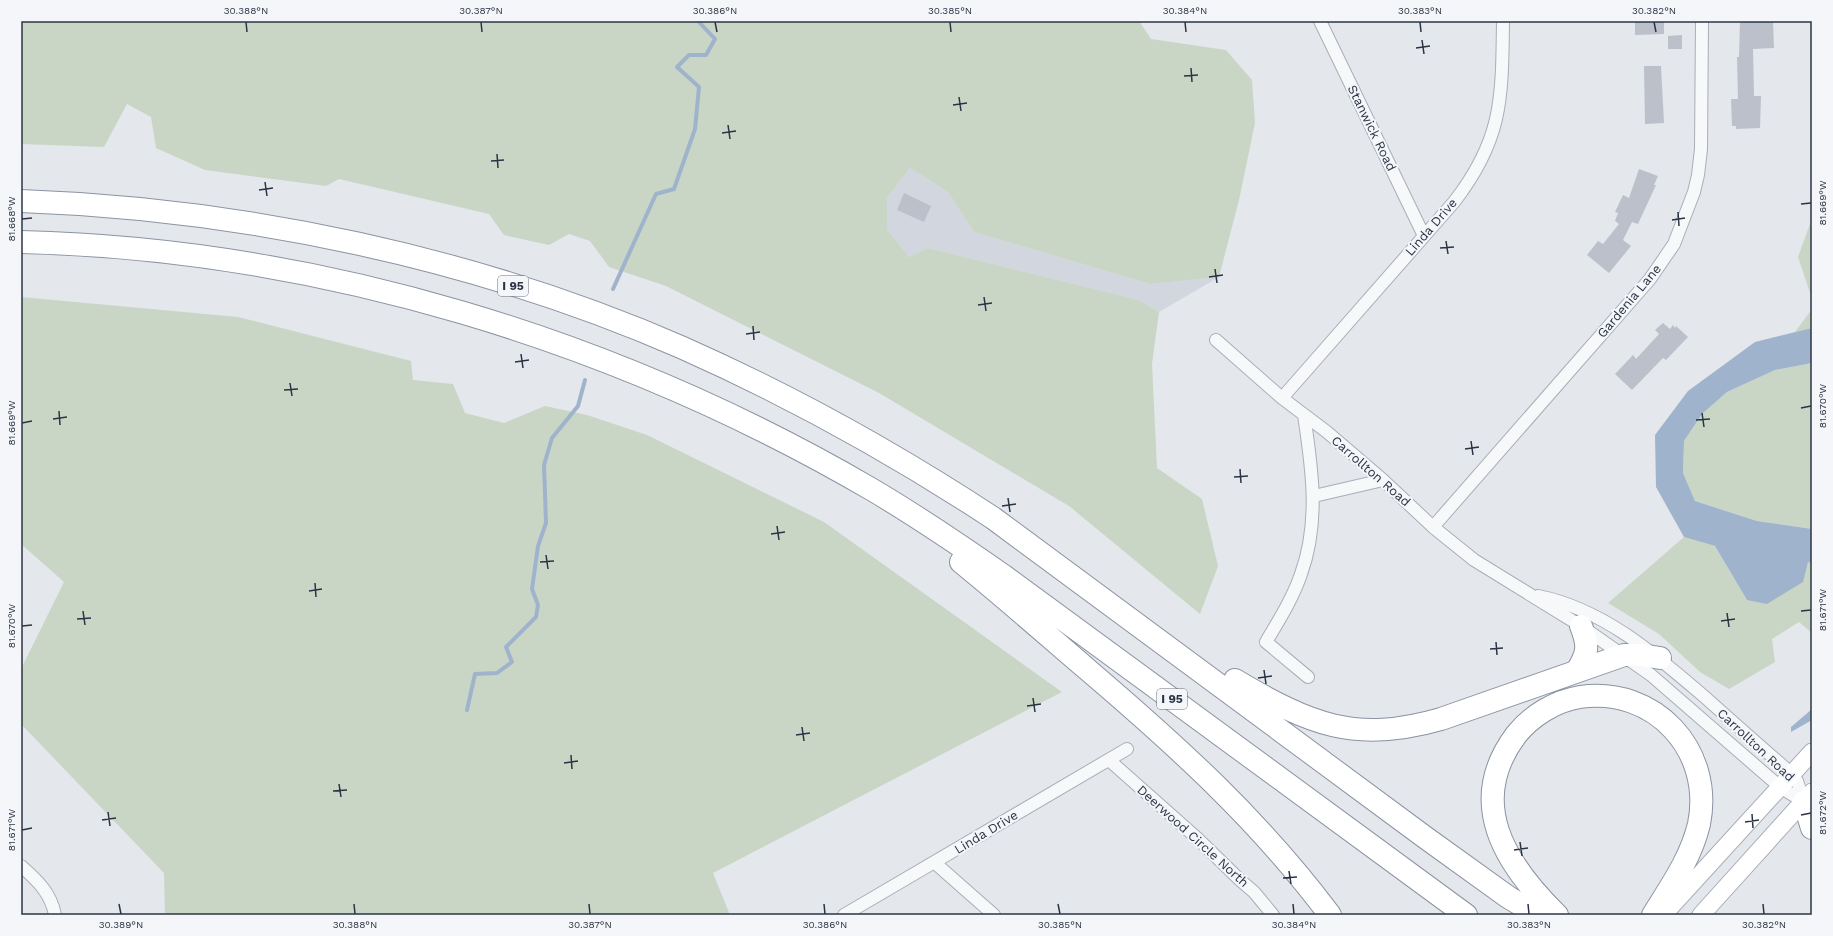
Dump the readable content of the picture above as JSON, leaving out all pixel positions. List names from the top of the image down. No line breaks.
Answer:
{"streets":{"highway":["I 95"],"street":["Stanwick Road","Linda Drive","Gardenia Lane","Carrollton Road","Deerwood Circle North"]},"crossings":[["Stanwick Road","Linda Drive"],["Linda Drive","Carrollton Road"],["Linda Drive","Deerwood Circle North"],["Gardenia Lane","Carrollton Road"]],"coordinates":["30.388°N","30.387°N","30.386°N","30.385°N","30.384°N","30.383°N","30.382°N","81.669°W","81.668°W","81.670°W","81.671°W","81.672°W","30.389°N"]}
